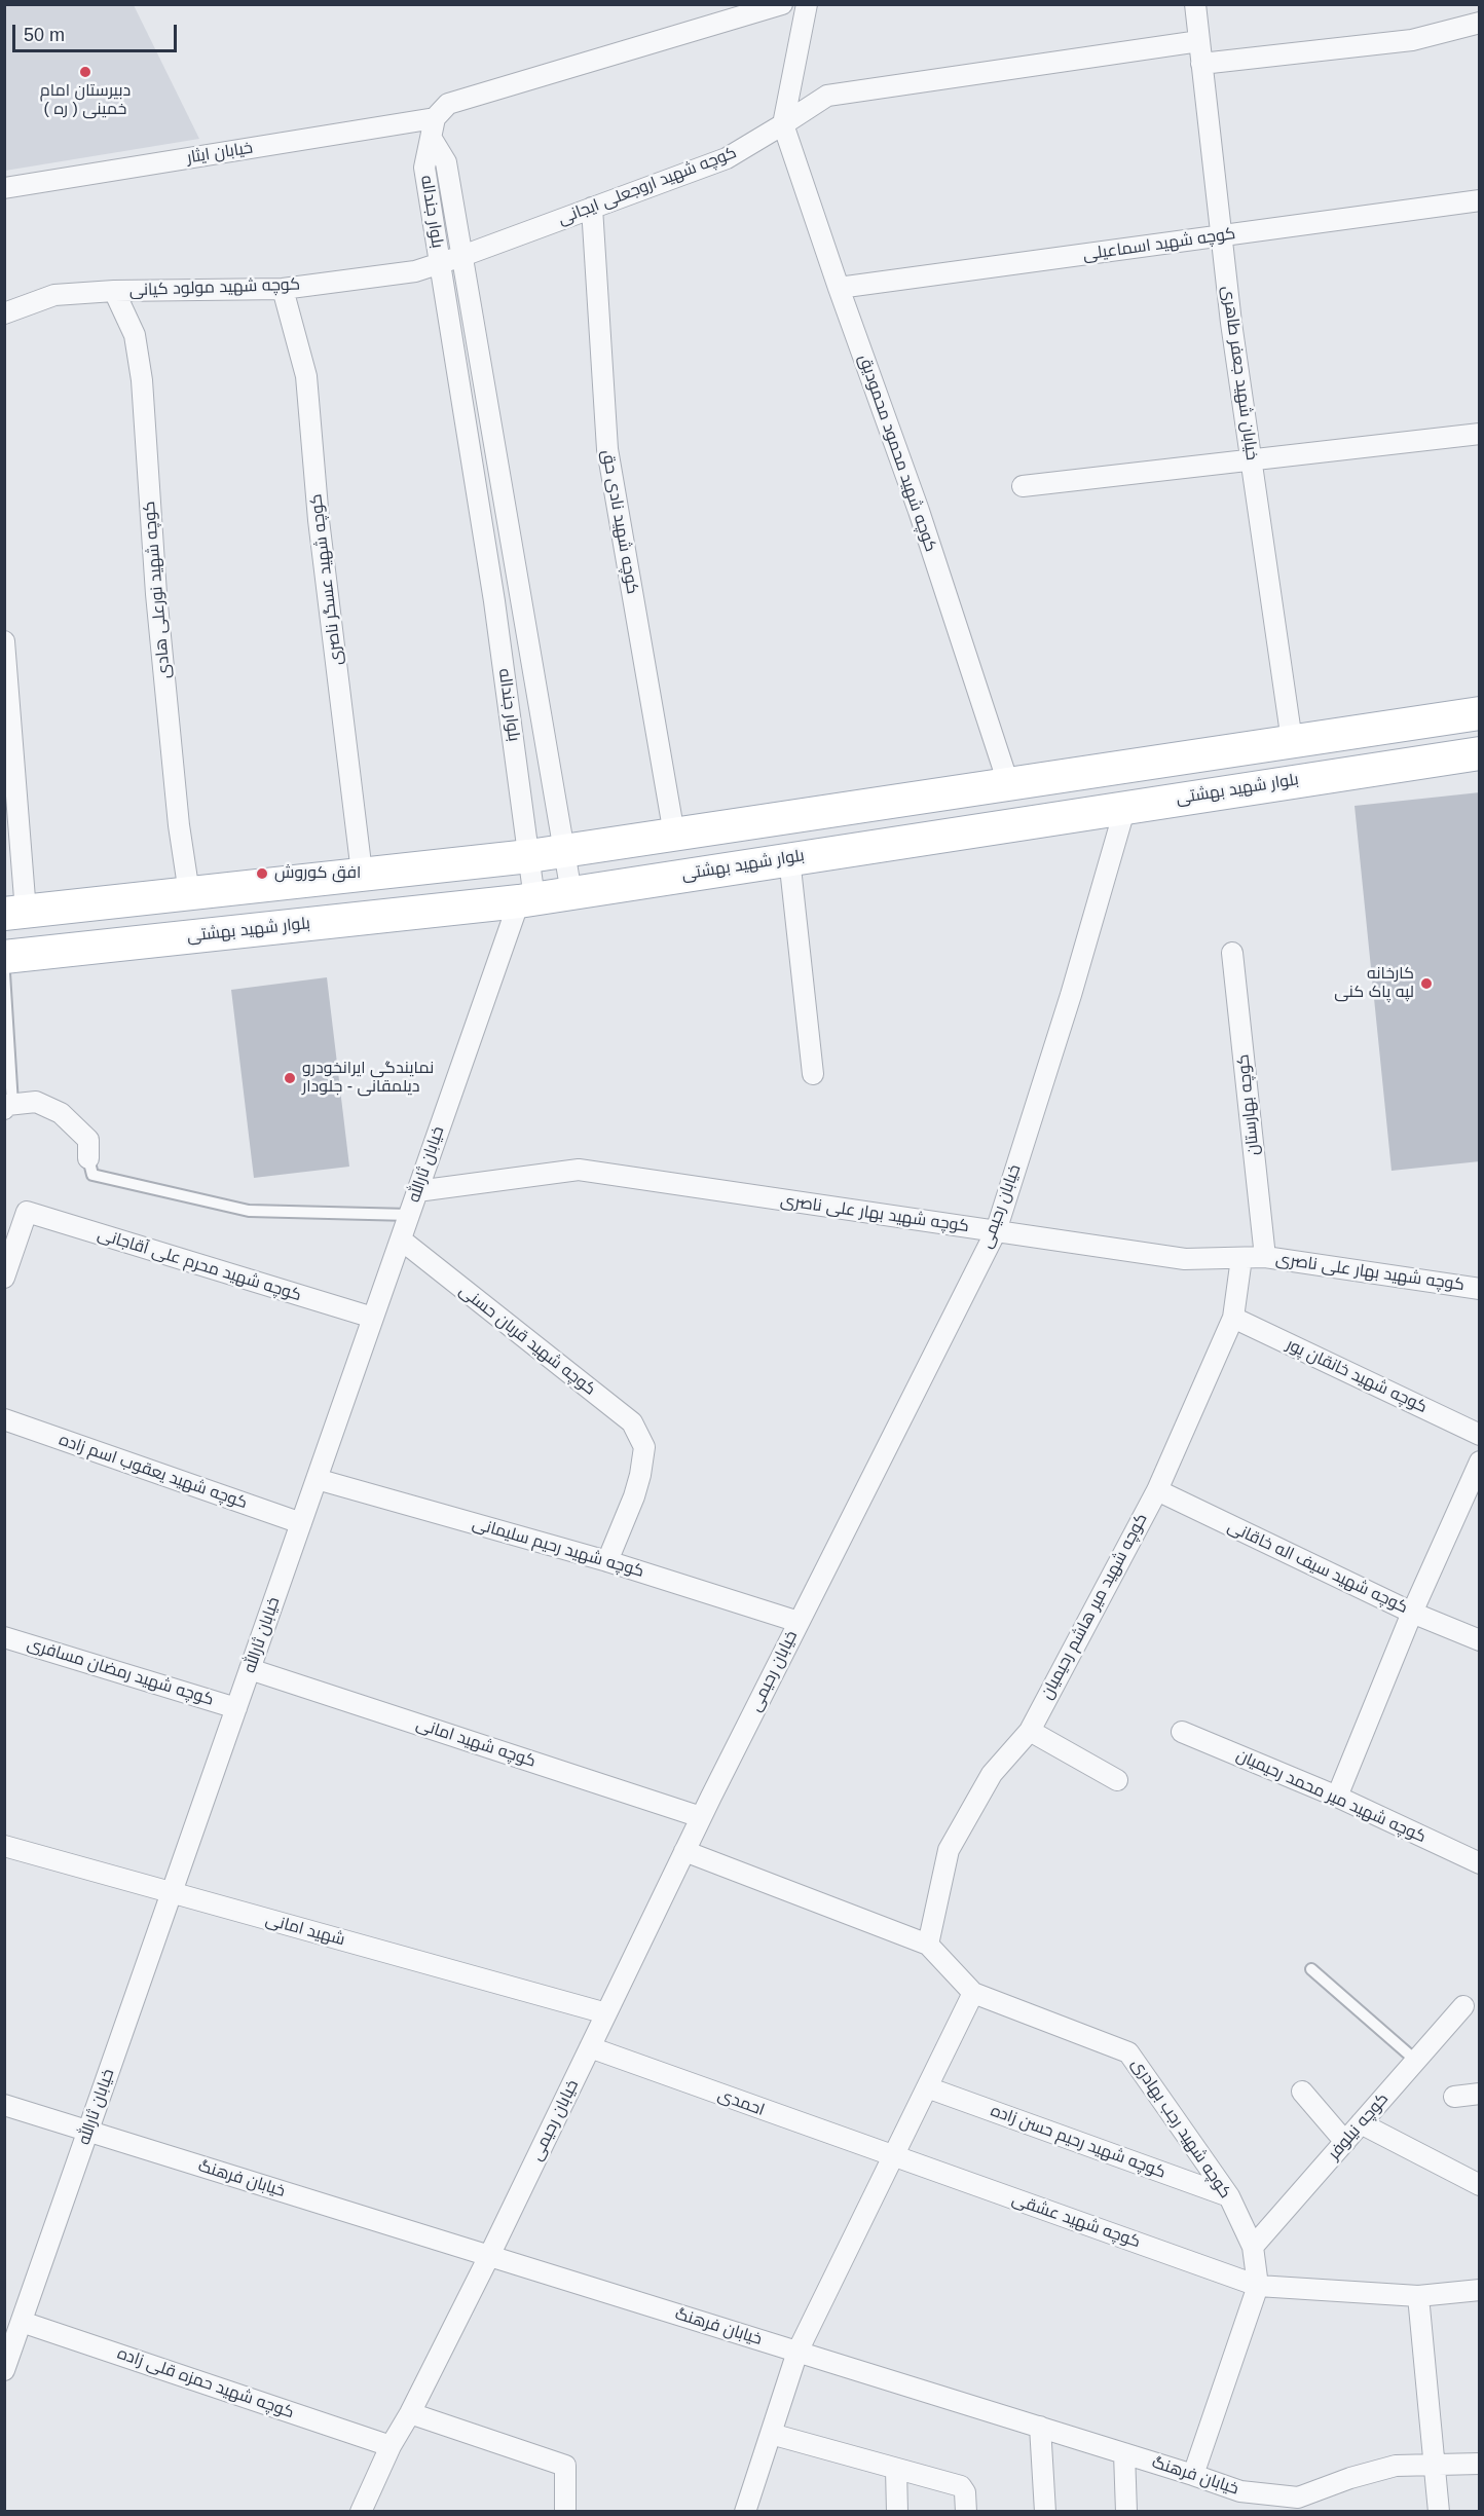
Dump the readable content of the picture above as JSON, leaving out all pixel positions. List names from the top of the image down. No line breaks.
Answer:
{"streets":{"main road":["بلوار شهید بهشتی"],"street":["خیابان ایثار","کوچه شهید اروجعلی ایجانی","بلوار جنداله","کوچه شهید اسماعیلی","کوچه شهید مولود کیانی","خیابان شهید جعفر طاهری","کوچه شهید محمود محمودیق","کوچه شهید نادی حق","کوچه شهید عسگر ناصری","کوچه شهید نورعلی هادی","کوچه بهارستان","خیابان ثارالله","خیابان رحیمی","کوچه شهید بهار علی ناصری","کوچه شهید محرم علی آقاجانی","کوچه شهید قربان حسنی","کوچه شهید خانقان پور","کوچه شهید یعقوب اسم زاده","کوچه شهید رحیم سلیمانی","کوچه شهید سیف اله خاقانی","کوچه شهید میر هاشم رحیمیان","کوچه شهید رمضان مسافری","کوچه شهید امانی","کوچه شهید میر محمد رحیمیان","شهید امانی","احمدی","کوچه نیلوفر","کوچه شهید رجب بهادری","کوچه شهید رحیم حسن زاده","خیابان فرهنگ","کوچه شهید عشقی","کوچه شهید حمزه قلی زاده"]},"crossings":[["کوچه شهید اروجعلی ایجانی","بلوار جنداله"],["کوچه شهید اروجعلی ایجانی","کوچه شهید مولود کیانی"],["کوچه شهید اروجعلی ایجانی","خیابان شهید جعفر طاهری"],["کوچه شهید اروجعلی ایجانی","کوچه شهید محمود محمودیق"],["کوچه شهید اروجعلی ایجانی","کوچه شهید نادی حق"],["بلوار جنداله","کوچه شهید مولود کیانی"],["بلوار جنداله","بلوار شهید بهشتی"],["بلوار جنداله","خیابان ثارالله"],["کوچه شهید اسماعیلی","خیابان شهید جعفر طاهری"],["کوچه شهید اسماعیلی","کوچه شهید محمود محمودیق"],["کوچه شهید مولود کیانی","کوچه شهید عسگر ناصری"],["کوچه شهید مولود کیانی","کوچه شهید نورعلی هادی"],["بلوار شهید بهشتی","خیابان ثارالله"],["بلوار شهید بهشتی","خیابان رحیمی"],["کوچه بهارستان","کوچه شهید بهار علی ناصری"],["خیابان ثارالله","کوچه شهید بهار علی ناصری"],["خیابان ثارالله","کوچه شهید محرم علی آقاجانی"],["خیابان ثارالله","کوچه شهید قربان حسنی"],["خیابان ثارالله","کوچه شهید یعقوب اسم زاده"],["خیابان ثارالله","کوچه شهید رحیم سلیمانی"],["خیابان ثارالله","کوچه شهید رمضان مسافری"],["خیابان ثارالله","کوچه شهید امانی"],["خیابان ثارالله","شهید امانی"],["خیابان ثارالله","خیابان فرهنگ"],["خیابان ثارالله","کوچه شهید حمزه قلی زاده"],["خیابان رحیمی","کوچه شهید بهار علی ناصری"],["خیابان رحیمی","کوچه شهید رحیم سلیمانی"],["خیابان رحیمی","کوچه شهید امانی"],["خیابان رحیمی","شهید امانی"],["خیابان رحیمی","احمدی"],["خیابان رحیمی","خیابان فرهنگ"],["خیابان رحیمی","کوچه شهید حمزه قلی زاده"],["کوچه شهید بهار علی ناصری","کوچه شهید میر هاشم رحیمیان"],["کوچه شهید قربان حسنی","کوچه شهید رحیم سلیمانی"],["کوچه شهید خانقان پور","کوچه شهید میر هاشم رحیمیان"],["کوچه شهید سیف اله خاقانی","کوچه شهید میر هاشم رحیمیان"],["کوچه شهید میر هاشم رحیمیان","کوچه شهید رجب بهادری"],["احمدی","کوچه شهید عشقی"],["کوچه نیلوفر","کوچه شهید رجب بهادری"],["کوچه شهید رجب بهادری","کوچه شهید رحیم حسن زاده"],["کوچه شهید رجب بهادری","کوچه شهید عشقی"]],"places":["دبیرستان امام خمینی ( ره )","افق کوروش","کارخانه لپه پاک کنی","نمایندگی ایرانخودرو دیلمقانی - جلودار"],"scale_bar":"50 m"}
